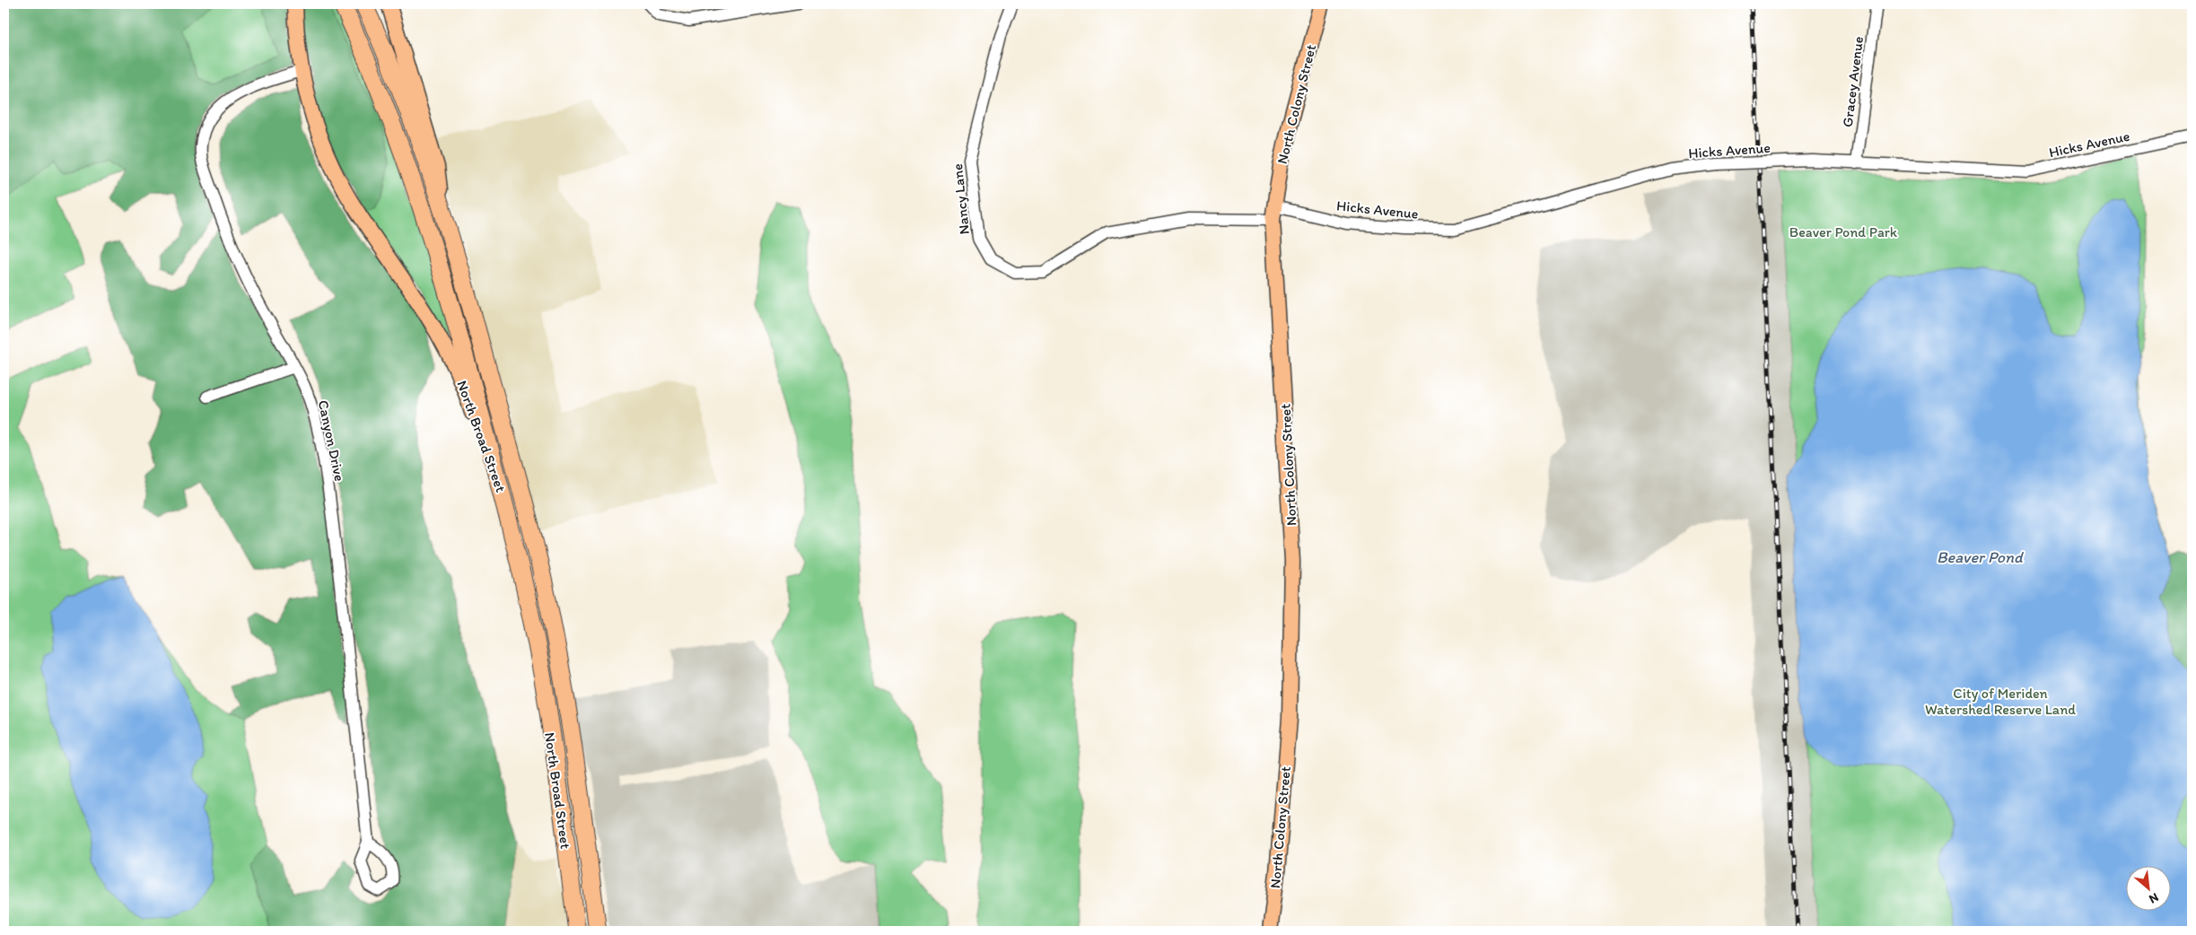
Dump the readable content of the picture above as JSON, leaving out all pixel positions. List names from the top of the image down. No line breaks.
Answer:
{"streets":{"highway":["North Broad Street"],"main road":["North Colony Street"],"street":["Gracey Avenue","Hicks Avenue","Nancy Lane","Canyon Drive"]},"crossings":[["Gracey Avenue","Hicks Avenue"],["North Colony Street","Hicks Avenue"],["North Colony Street","Nancy Lane"],["Hicks Avenue","Nancy Lane"],["North Broad Street","Canyon Drive"]],"water":["Beaver Pond"],"parks":["Beaver Pond Park","City of Meriden Watershed Reserve Land"],"north":"bottom right"}
